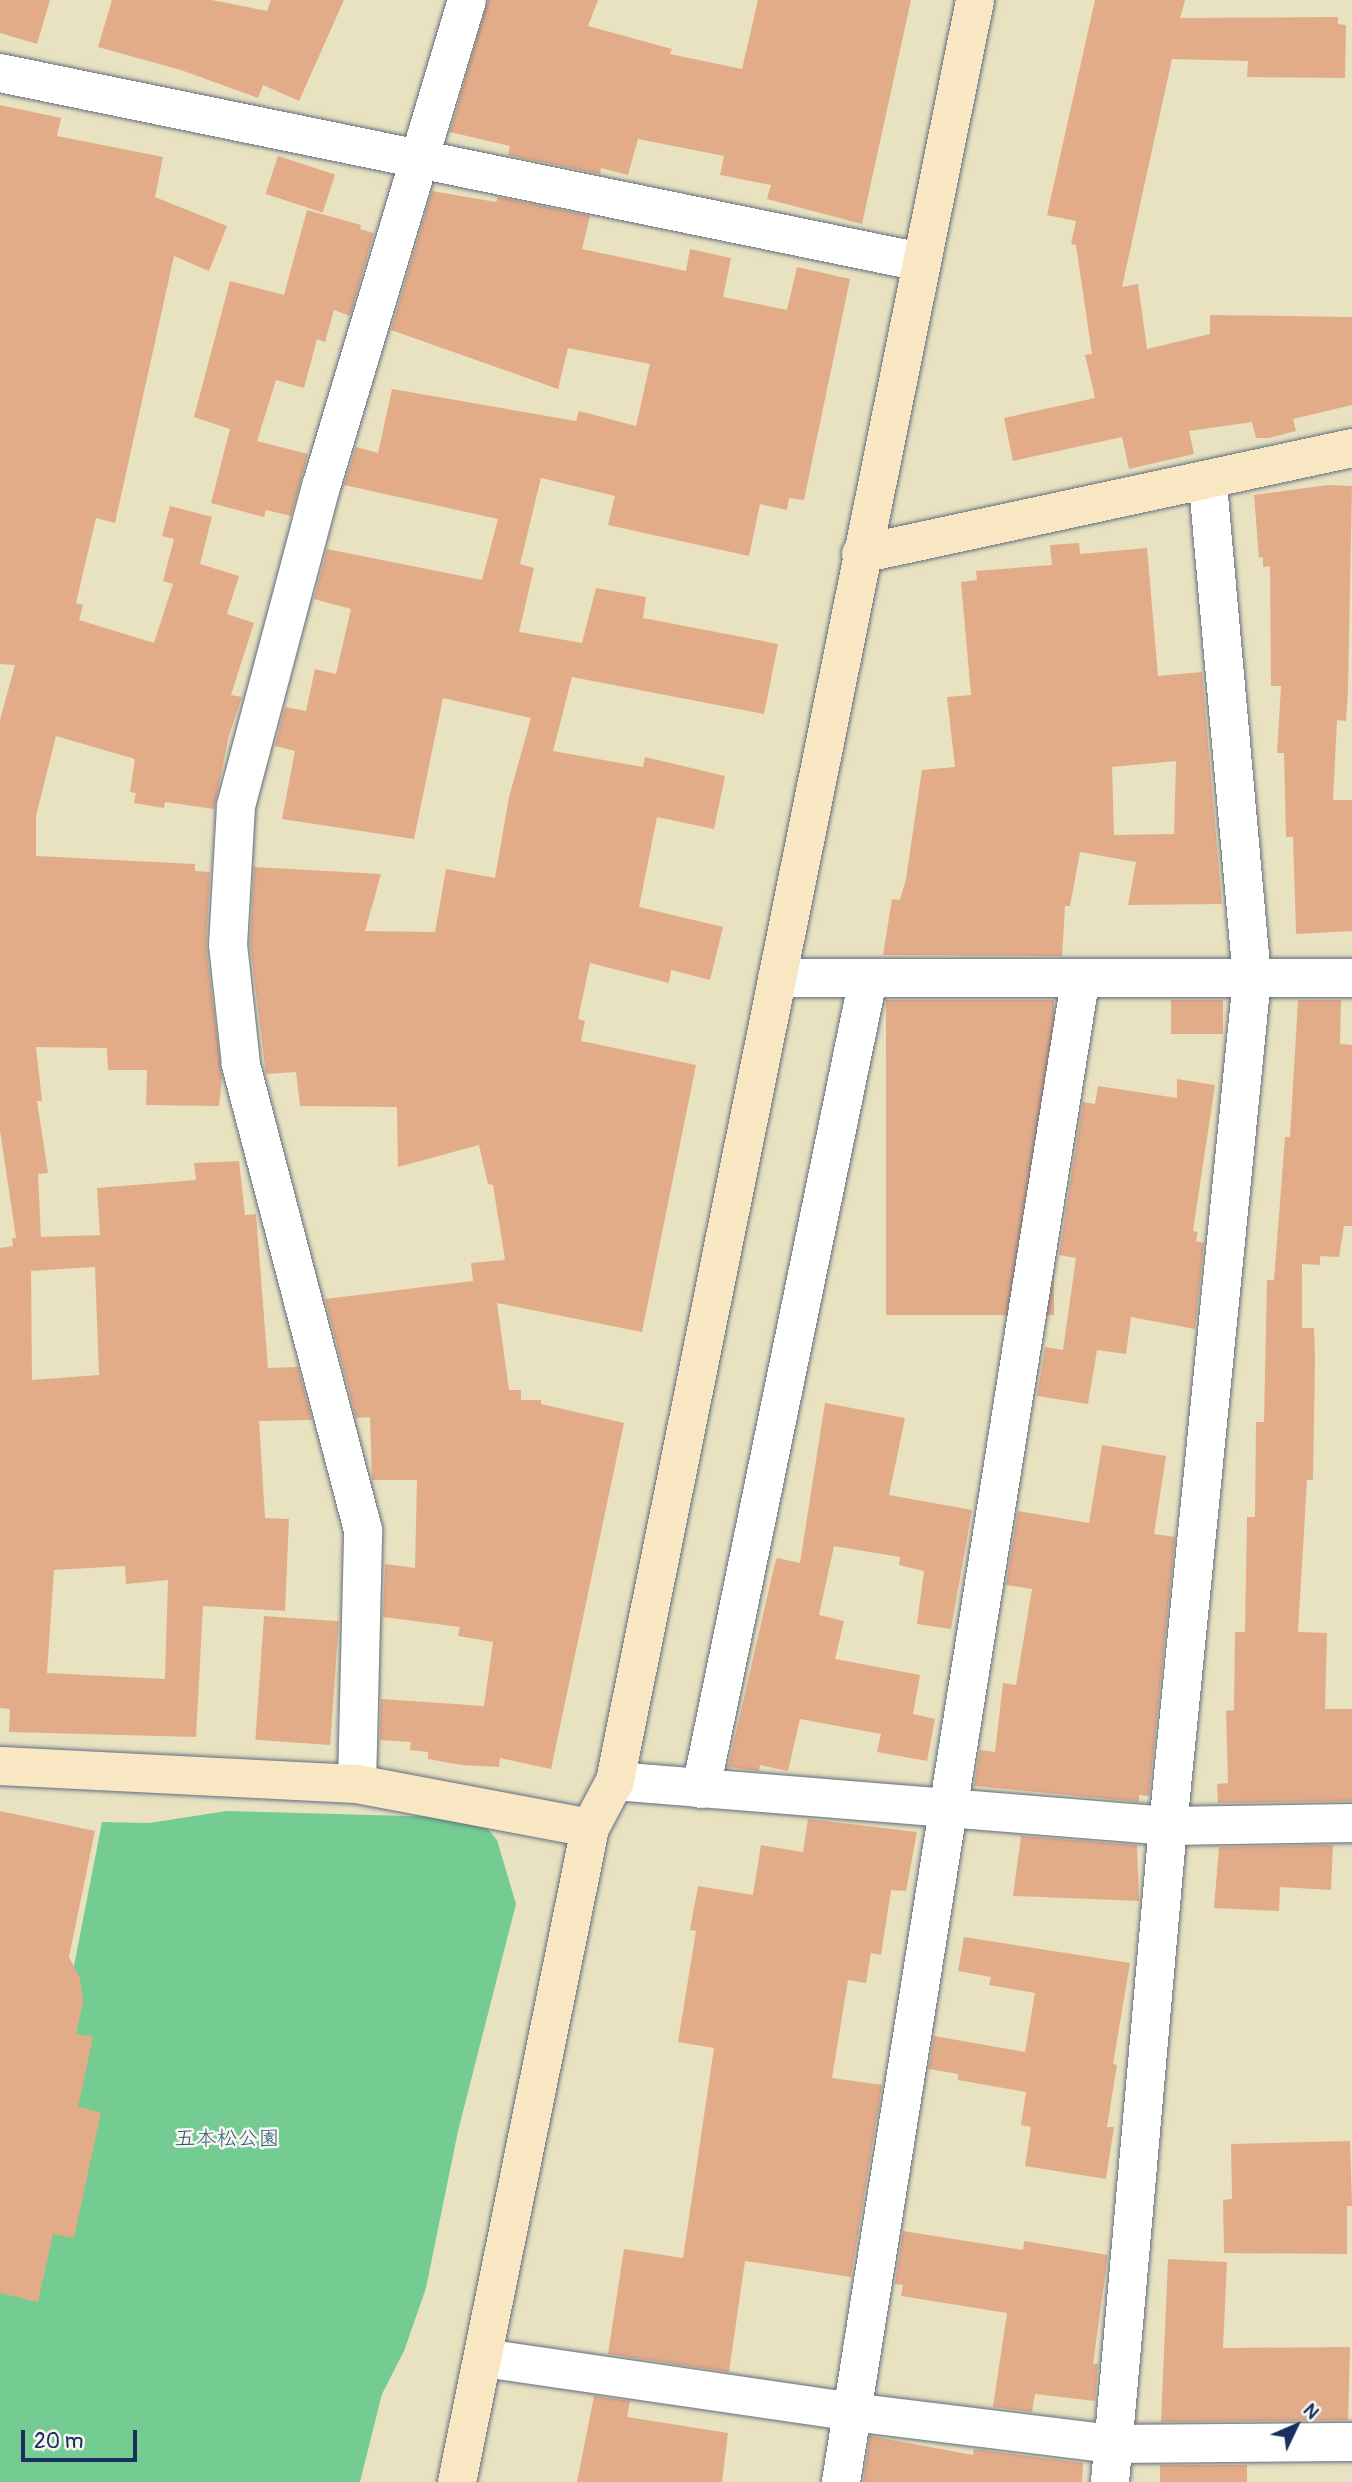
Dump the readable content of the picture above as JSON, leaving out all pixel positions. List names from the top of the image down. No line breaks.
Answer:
{"parks":["五本松公園"],"scale_bar":"20 m","north":"top right"}
